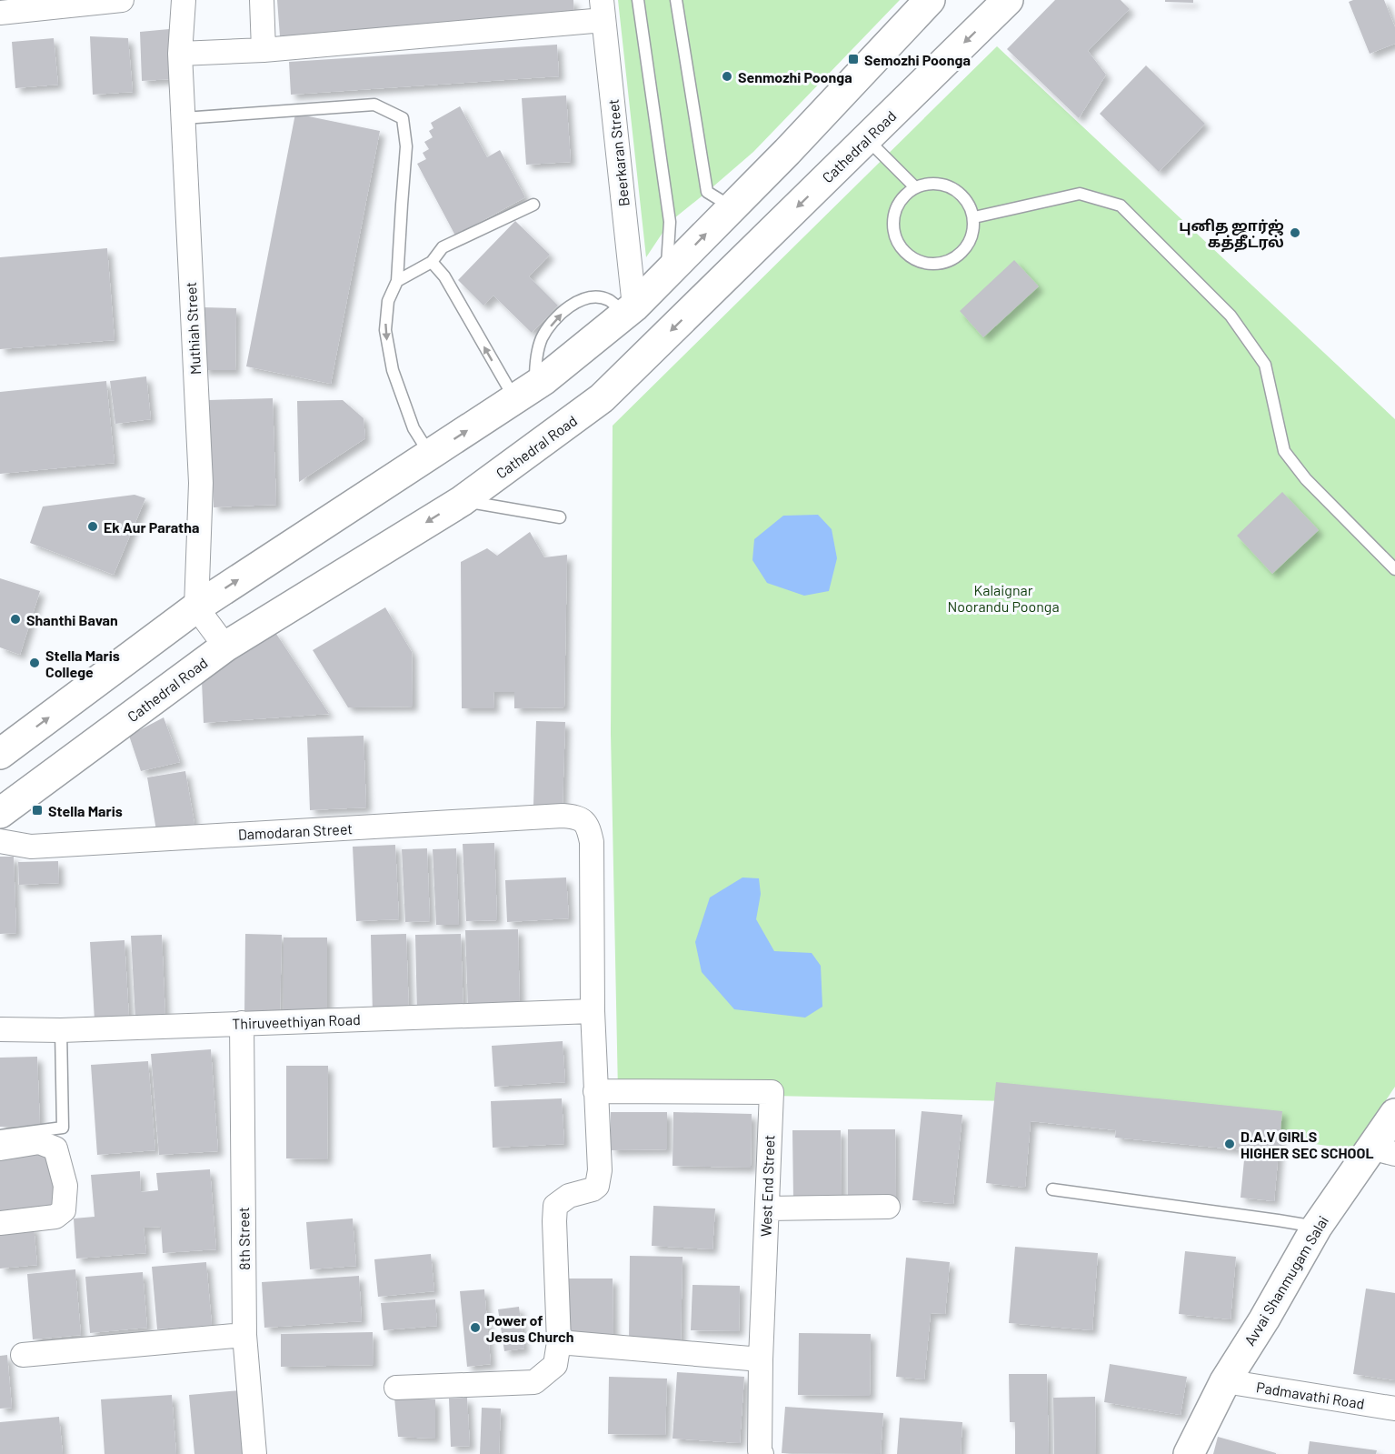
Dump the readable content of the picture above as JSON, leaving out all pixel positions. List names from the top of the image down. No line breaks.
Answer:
{"streets":{"main road":["Cathedral Road","Avvai Shanmugam Salai"],"street":["Beerkaran Street","Muthiah Street","Damodaran Street","Thiruveethiyan Road","West End Street","8th Street","Padmavathi Road"]},"crossings":[["Damodaran Street","Thiruveethiyan Road"],["Thiruveethiyan Road","8th Street"],["Avvai Shanmugam Salai","Padmavathi Road"]],"parks":["Kalaignar Noorandu Poonga"],"places":{"transit":["Semozhi Poonga","Stella Maris"],"other":["Senmozhi Poonga","புனித ஜார்ஜ் கத்தீட்ரல்","Ek Aur Paratha","Shanthi Bavan","Stella Maris College","D.A.V GIRLS HIGHER SEC SCHOOL","Power of Jesus Church"]}}
